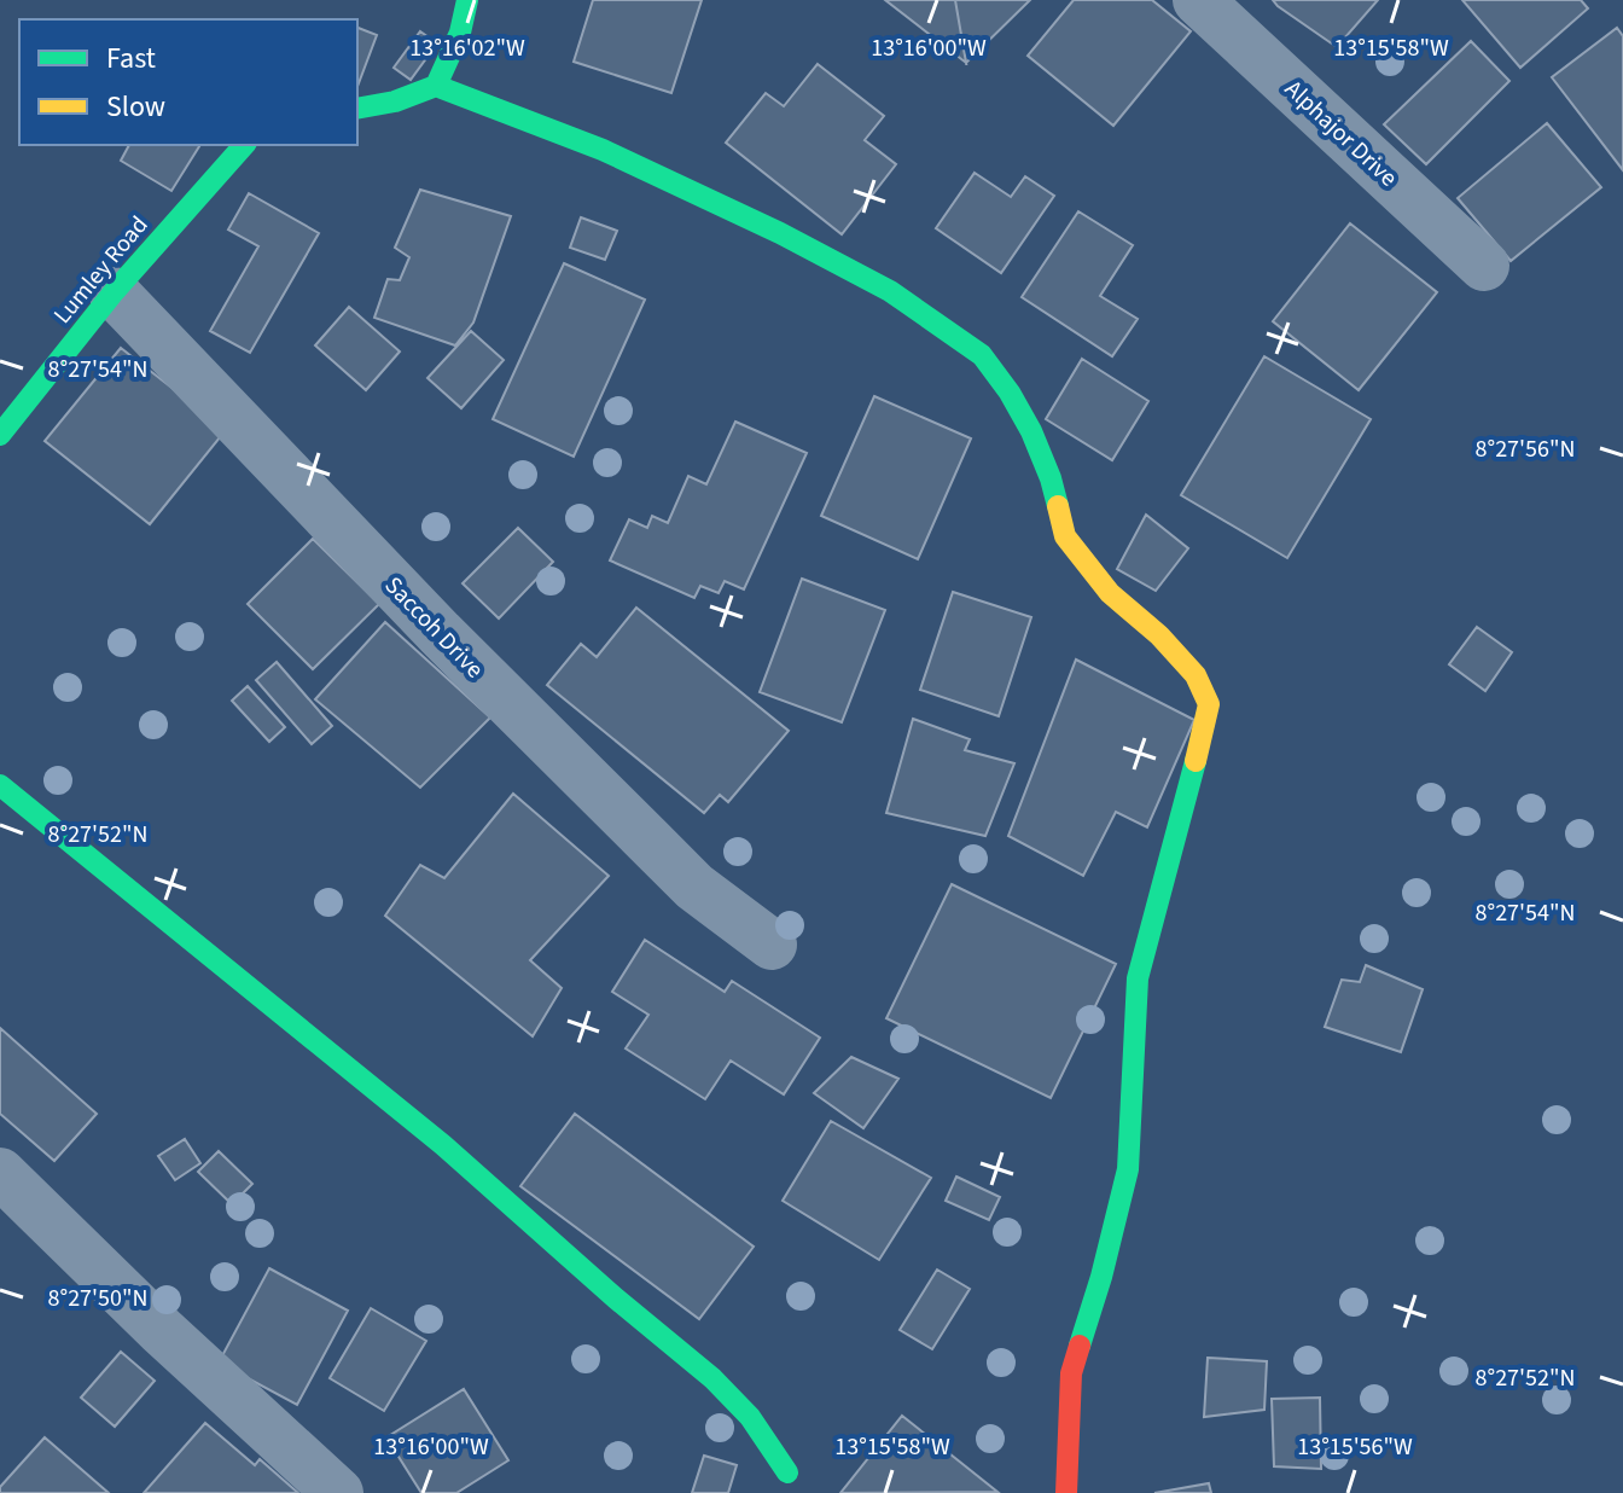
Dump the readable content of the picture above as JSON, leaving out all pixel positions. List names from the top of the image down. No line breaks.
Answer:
{"streets":{"street":["Alphajor Drive","Lumley Road","Saccoh Drive"]},"crossings":[["Lumley Road","Saccoh Drive"]],"legend":["Fast","Slow"],"coordinates":["13°16'02\"W","13°16'00\"W","13°15'58\"W","8°27'54\"N","8°27'56\"N","8°27'52\"N","8°27'50\"N","13°15'56\"W"]}
